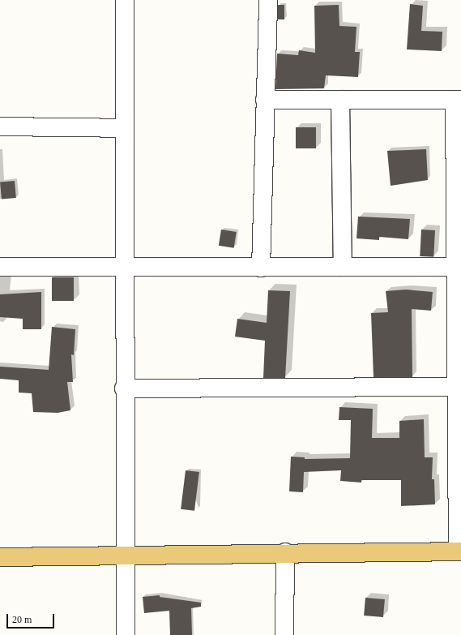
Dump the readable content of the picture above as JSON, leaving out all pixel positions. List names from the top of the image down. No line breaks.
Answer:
{"scale_bar":"20 m"}
